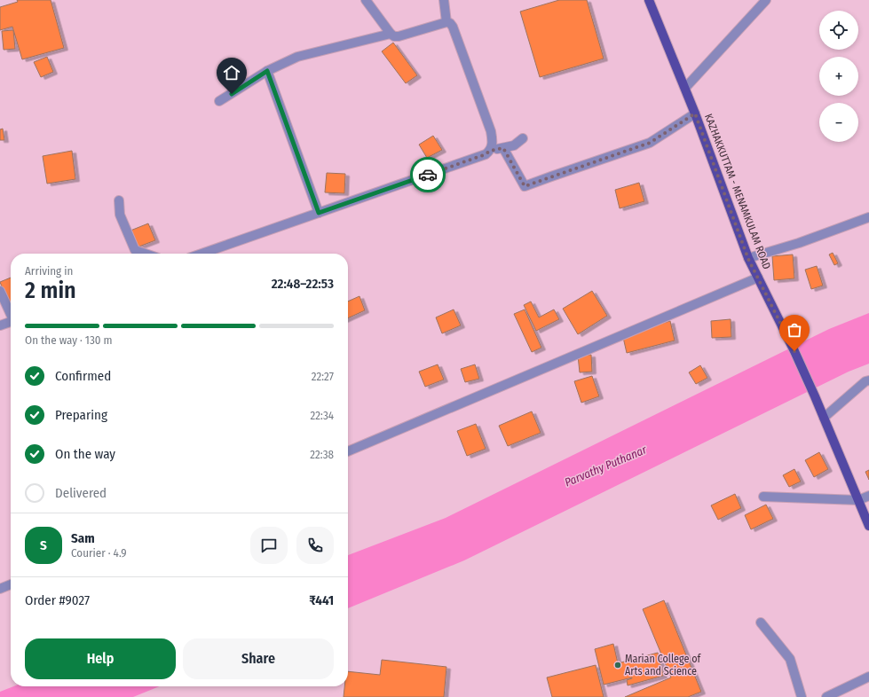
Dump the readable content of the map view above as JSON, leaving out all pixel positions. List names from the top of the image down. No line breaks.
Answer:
{"streets":{"main road":["KAZHAKKUTTAM - MENAMKULAM ROAD"]},"water":["Parvathy Puthanar"],"places":["Marian College of Arts and Science"],"page":{"map_buttons":["+","−"],"heading":["2 min","Arriving in","22:48–22:53"],"panel":["Sam","Courier · 4.9","Order #9027","₹441"],"bar":"On the way · 130 m","list":[["Confirmed","22:27"],["Preparing","22:34"],["On the way","22:38"],"Delivered"],"round":"S","buttons":["Help","Share"]}}
